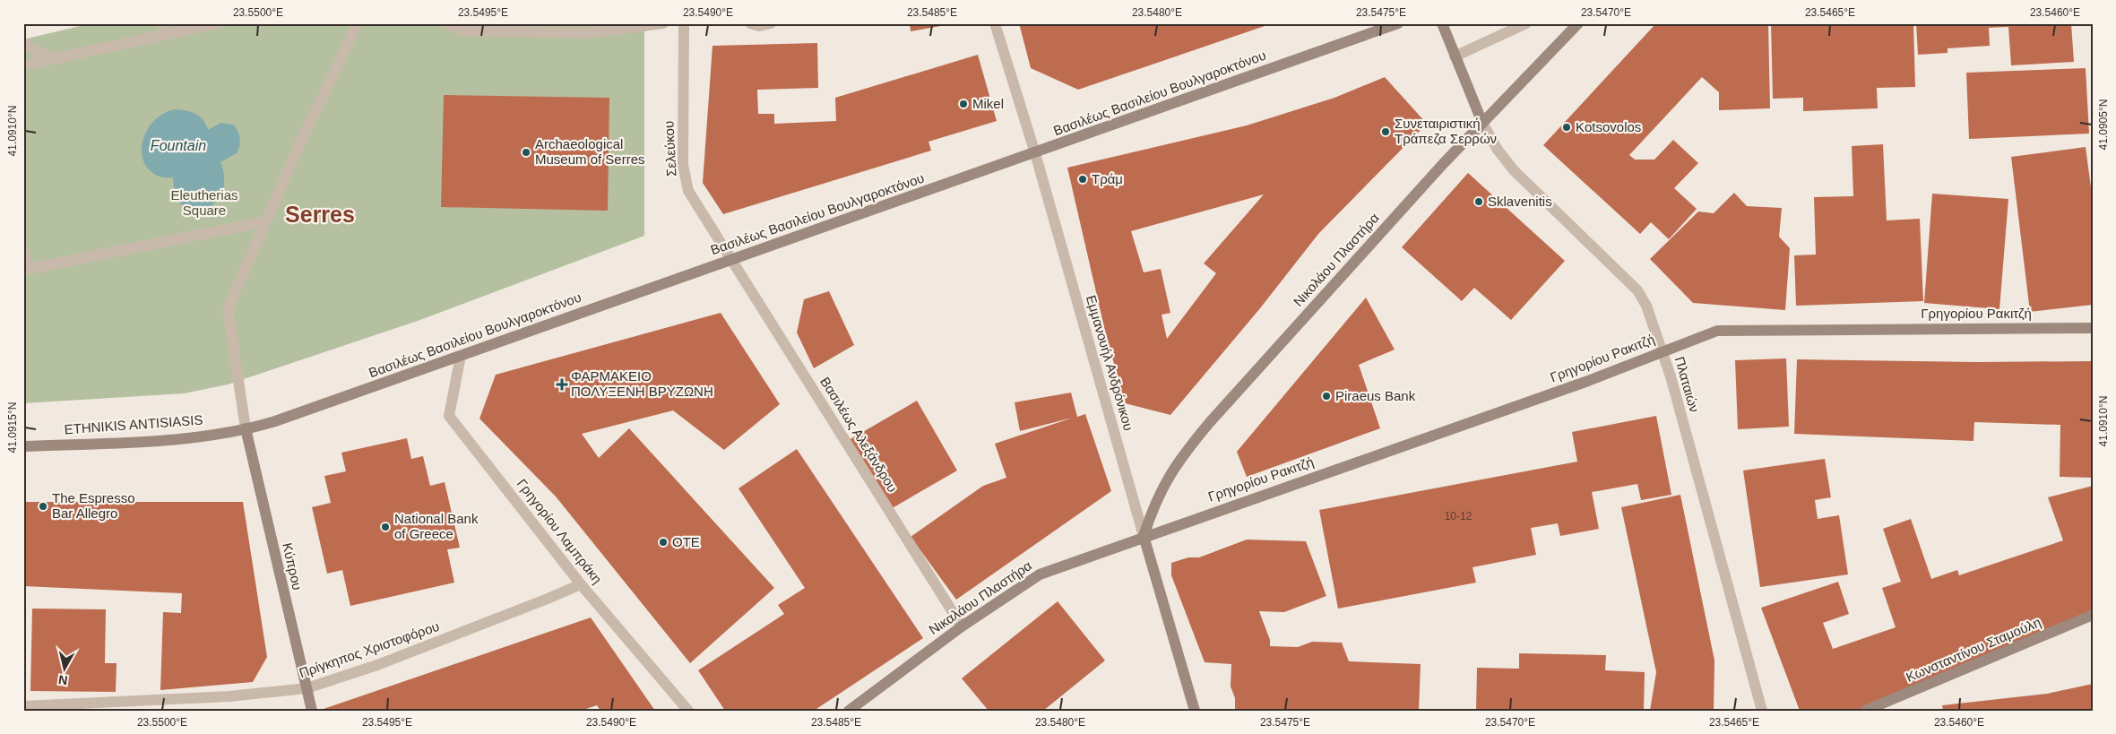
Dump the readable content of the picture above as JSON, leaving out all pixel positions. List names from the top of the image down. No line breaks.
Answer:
{"streets":{"street":["Βασιλέως Βασιλείου Βουλγαροκτόνου","Σελεύκου","Νικολάου Πλαστήρα","Γρηγορίου Ρακιτζή","Εμμανουήλ Ανδρόνικου","Πλαταιών","ETHNIKIS ANTISIASIS","Βασιλέως Αλεξάνδρου","Γρηγορίου Λαμπράκη","Κύπρου","Νικαλάου Πλαστήρα","Πρίγκηπος Χριστοφόρου","Κωνσταντίνου Σταμούλη"]},"crossings":[["Βασιλέως Βασιλείου Βουλγαροκτόνου","Σελεύκου"],["Βασιλέως Βασιλείου Βουλγαροκτόνου","Εμμανουήλ Ανδρόνικου"],["Βασιλέως Βασιλείου Βουλγαροκτόνου","ETHNIKIS ANTISIASIS"],["Βασιλέως Βασιλείου Βουλγαροκτόνου","Βασιλέως Αλεξάνδρου"],["Βασιλέως Βασιλείου Βουλγαροκτόνου","Γρηγορίου Λαμπράκη"],["Βασιλέως Βασιλείου Βουλγαροκτόνου","Κύπρου"],["Σελεύκου","Βασιλέως Αλεξάνδρου"],["Νικολάου Πλαστήρα","Γρηγορίου Ρακιτζή"],["Νικολάου Πλαστήρα","Εμμανουήλ Ανδρόνικου"],["Νικολάου Πλαστήρα","Πλαταιών"],["Νικολάου Πλαστήρα","Νικαλάου Πλαστήρα"],["Γρηγορίου Ρακιτζή","Εμμανουήλ Ανδρόνικου"],["Γρηγορίου Ρακιτζή","Πλαταιών"],["Γρηγορίου Ρακιτζή","Νικαλάου Πλαστήρα"],["Εμμανουήλ Ανδρόνικου","Νικαλάου Πλαστήρα"],["ETHNIKIS ANTISIASIS","Κύπρου"],["Βασιλέως Αλεξάνδρου","Νικαλάου Πλαστήρα"],["Γρηγορίου Λαμπράκη","Πρίγκηπος Χριστοφόρου"],["Κύπρου","Πρίγκηπος Χριστοφόρου"]],"districts":["Serres"],"water":["Fountain"],"parks":["Eleutherias Square"],"places":{"other":["Mikel","Kotsovolos","Συνεταιριστική Τράπεζα Σερρών","Archaeological Museum of Serres","Τράμ","Sklavenitis","Piraeus Bank","The Espresso Bar Allegro","National Bank of Greece","ΟΤΕ"],"health":["ΦΑΡΜΑΚΕΙΟ ΠΟΛΥΞΕΝΗ ΒΡΥΖΩΝΗ"]},"house_numbers":["10-12"],"north":"bottom","coordinates":["23.5500°E","23.5495°E","23.5490°E","23.5485°E","23.5480°E","23.5475°E","23.5470°E","23.5465°E","23.5460°E","41.0905°N","41.0910°N","41.0915°N"]}
